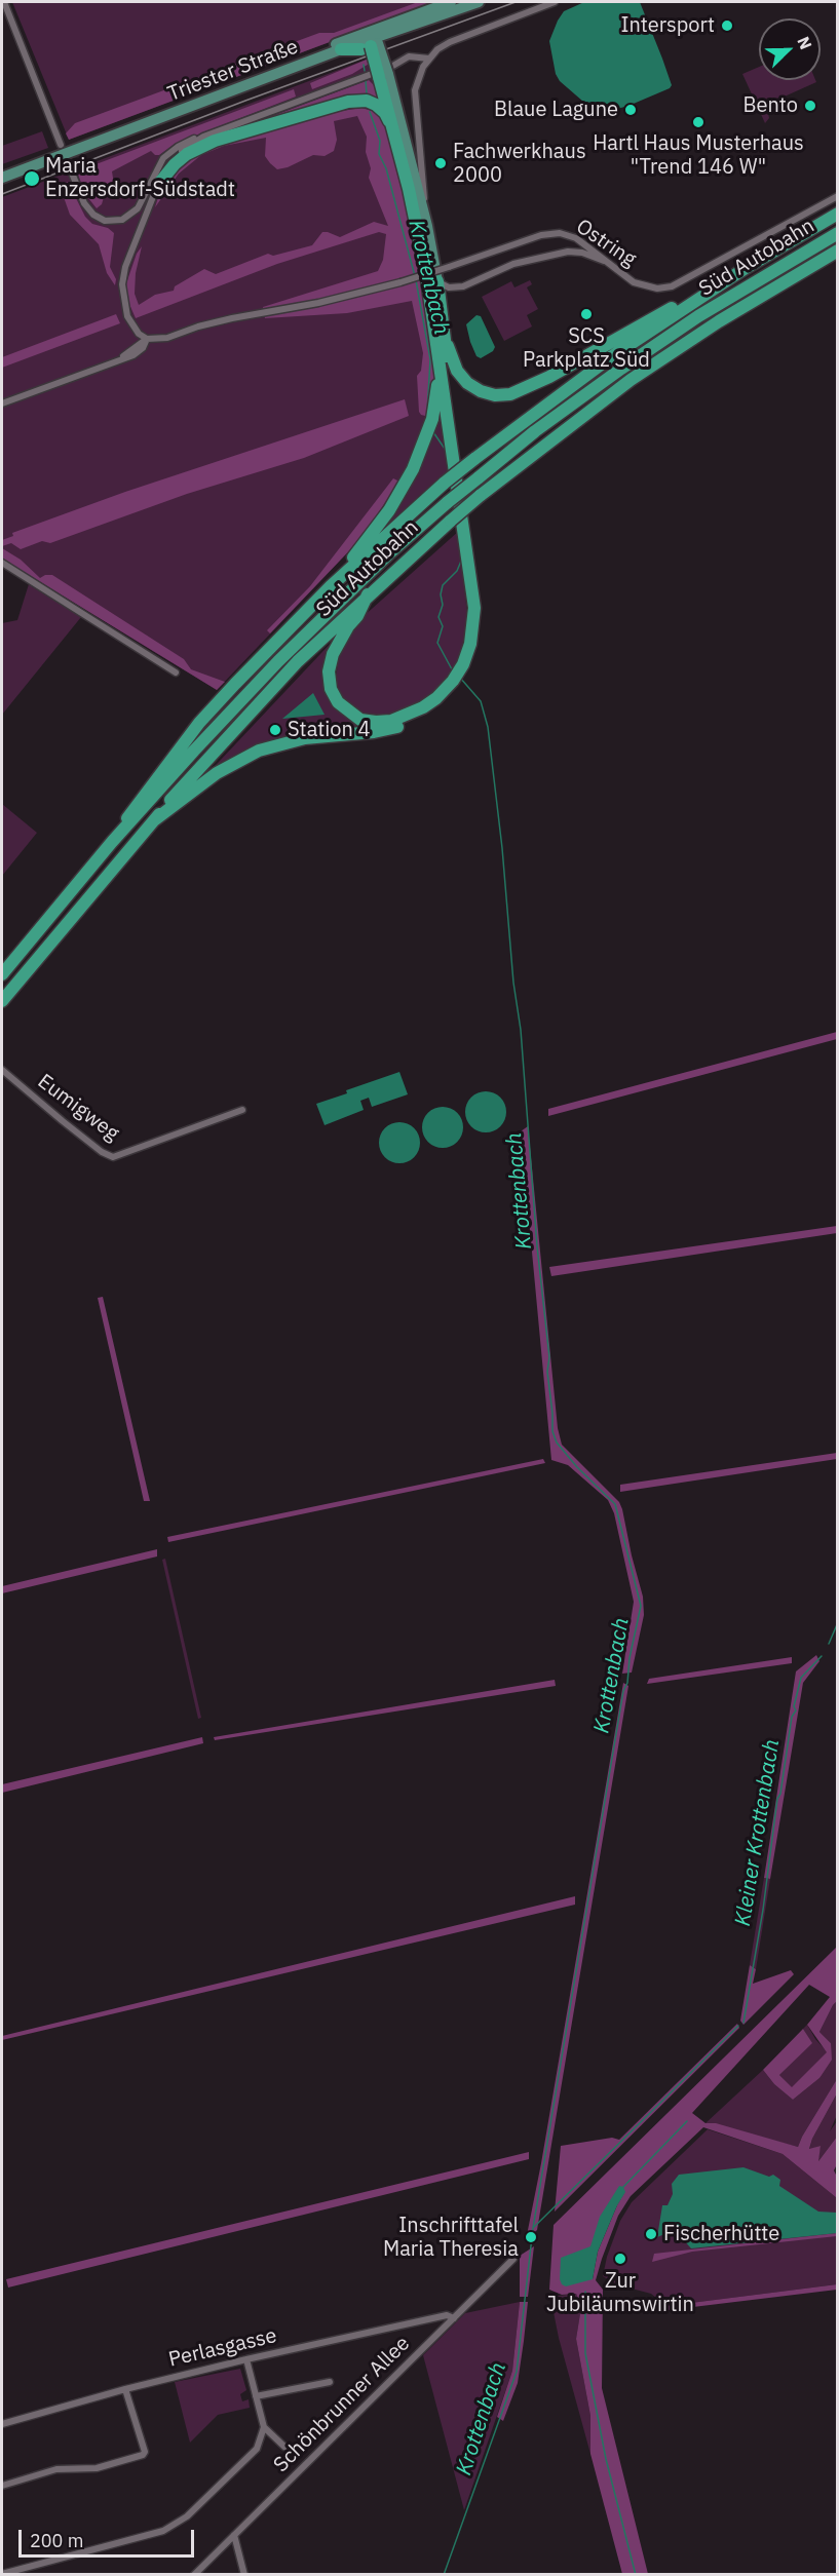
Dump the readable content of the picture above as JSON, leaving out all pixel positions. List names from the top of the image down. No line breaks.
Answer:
{"streets":{"highway":["Süd Autobahn"],"main road":["Triester Straße"],"street":["Ostring","Eumigweg","Perlasgasse","Schönbrunner Allee"]},"crossings":[["Perlasgasse","Schönbrunner Allee"]],"water":["Krottenbach","Kleiner Krottenbach"],"places":["Intersport","Bento","Blaue Lagune","Hartl Haus Musterhaus \"Trend 146 W\"","Fachwerkhaus 2000","Maria Enzersdorf-Südstadt","SCS Parkplatz Süd","Station 4","Fischerhütte","Inschrifttafel Maria Theresia","Zur Jubiläumswirtin"],"scale_bar":"200 m","north":"top right"}
